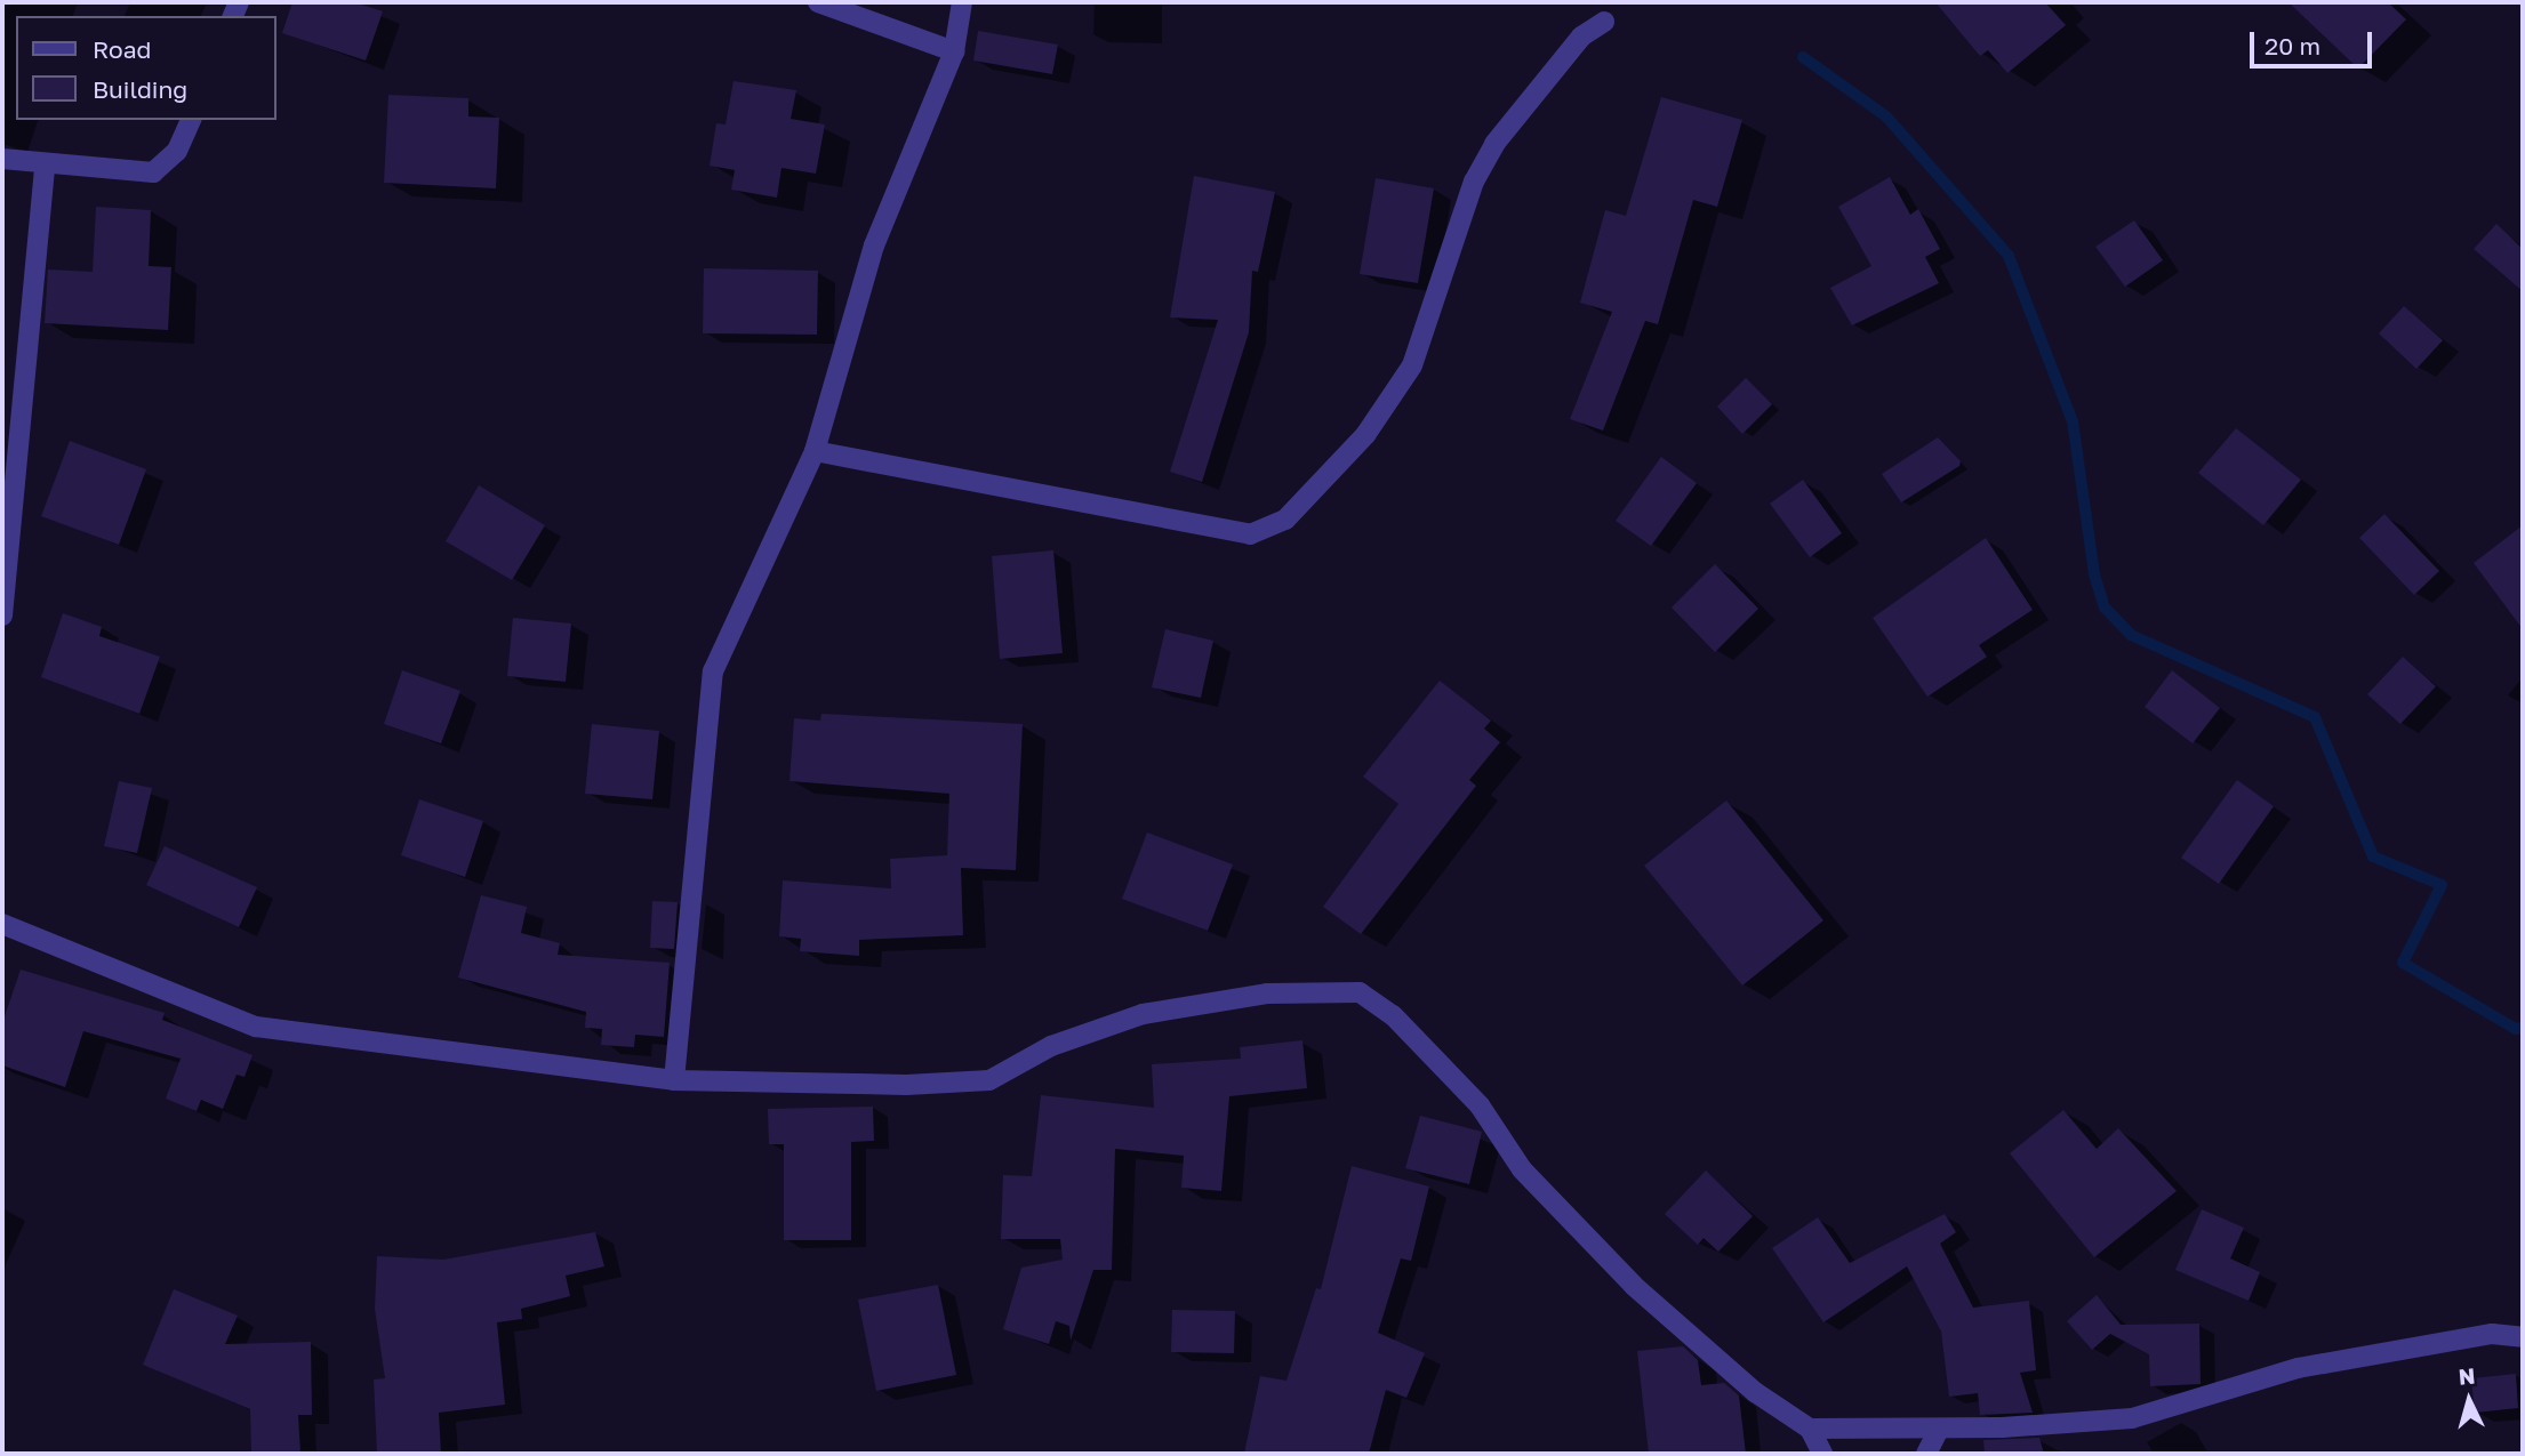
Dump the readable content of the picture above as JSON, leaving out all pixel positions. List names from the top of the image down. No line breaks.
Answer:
{"legend":["Road","Building"],"scale_bar":"20 m","north":"top"}
